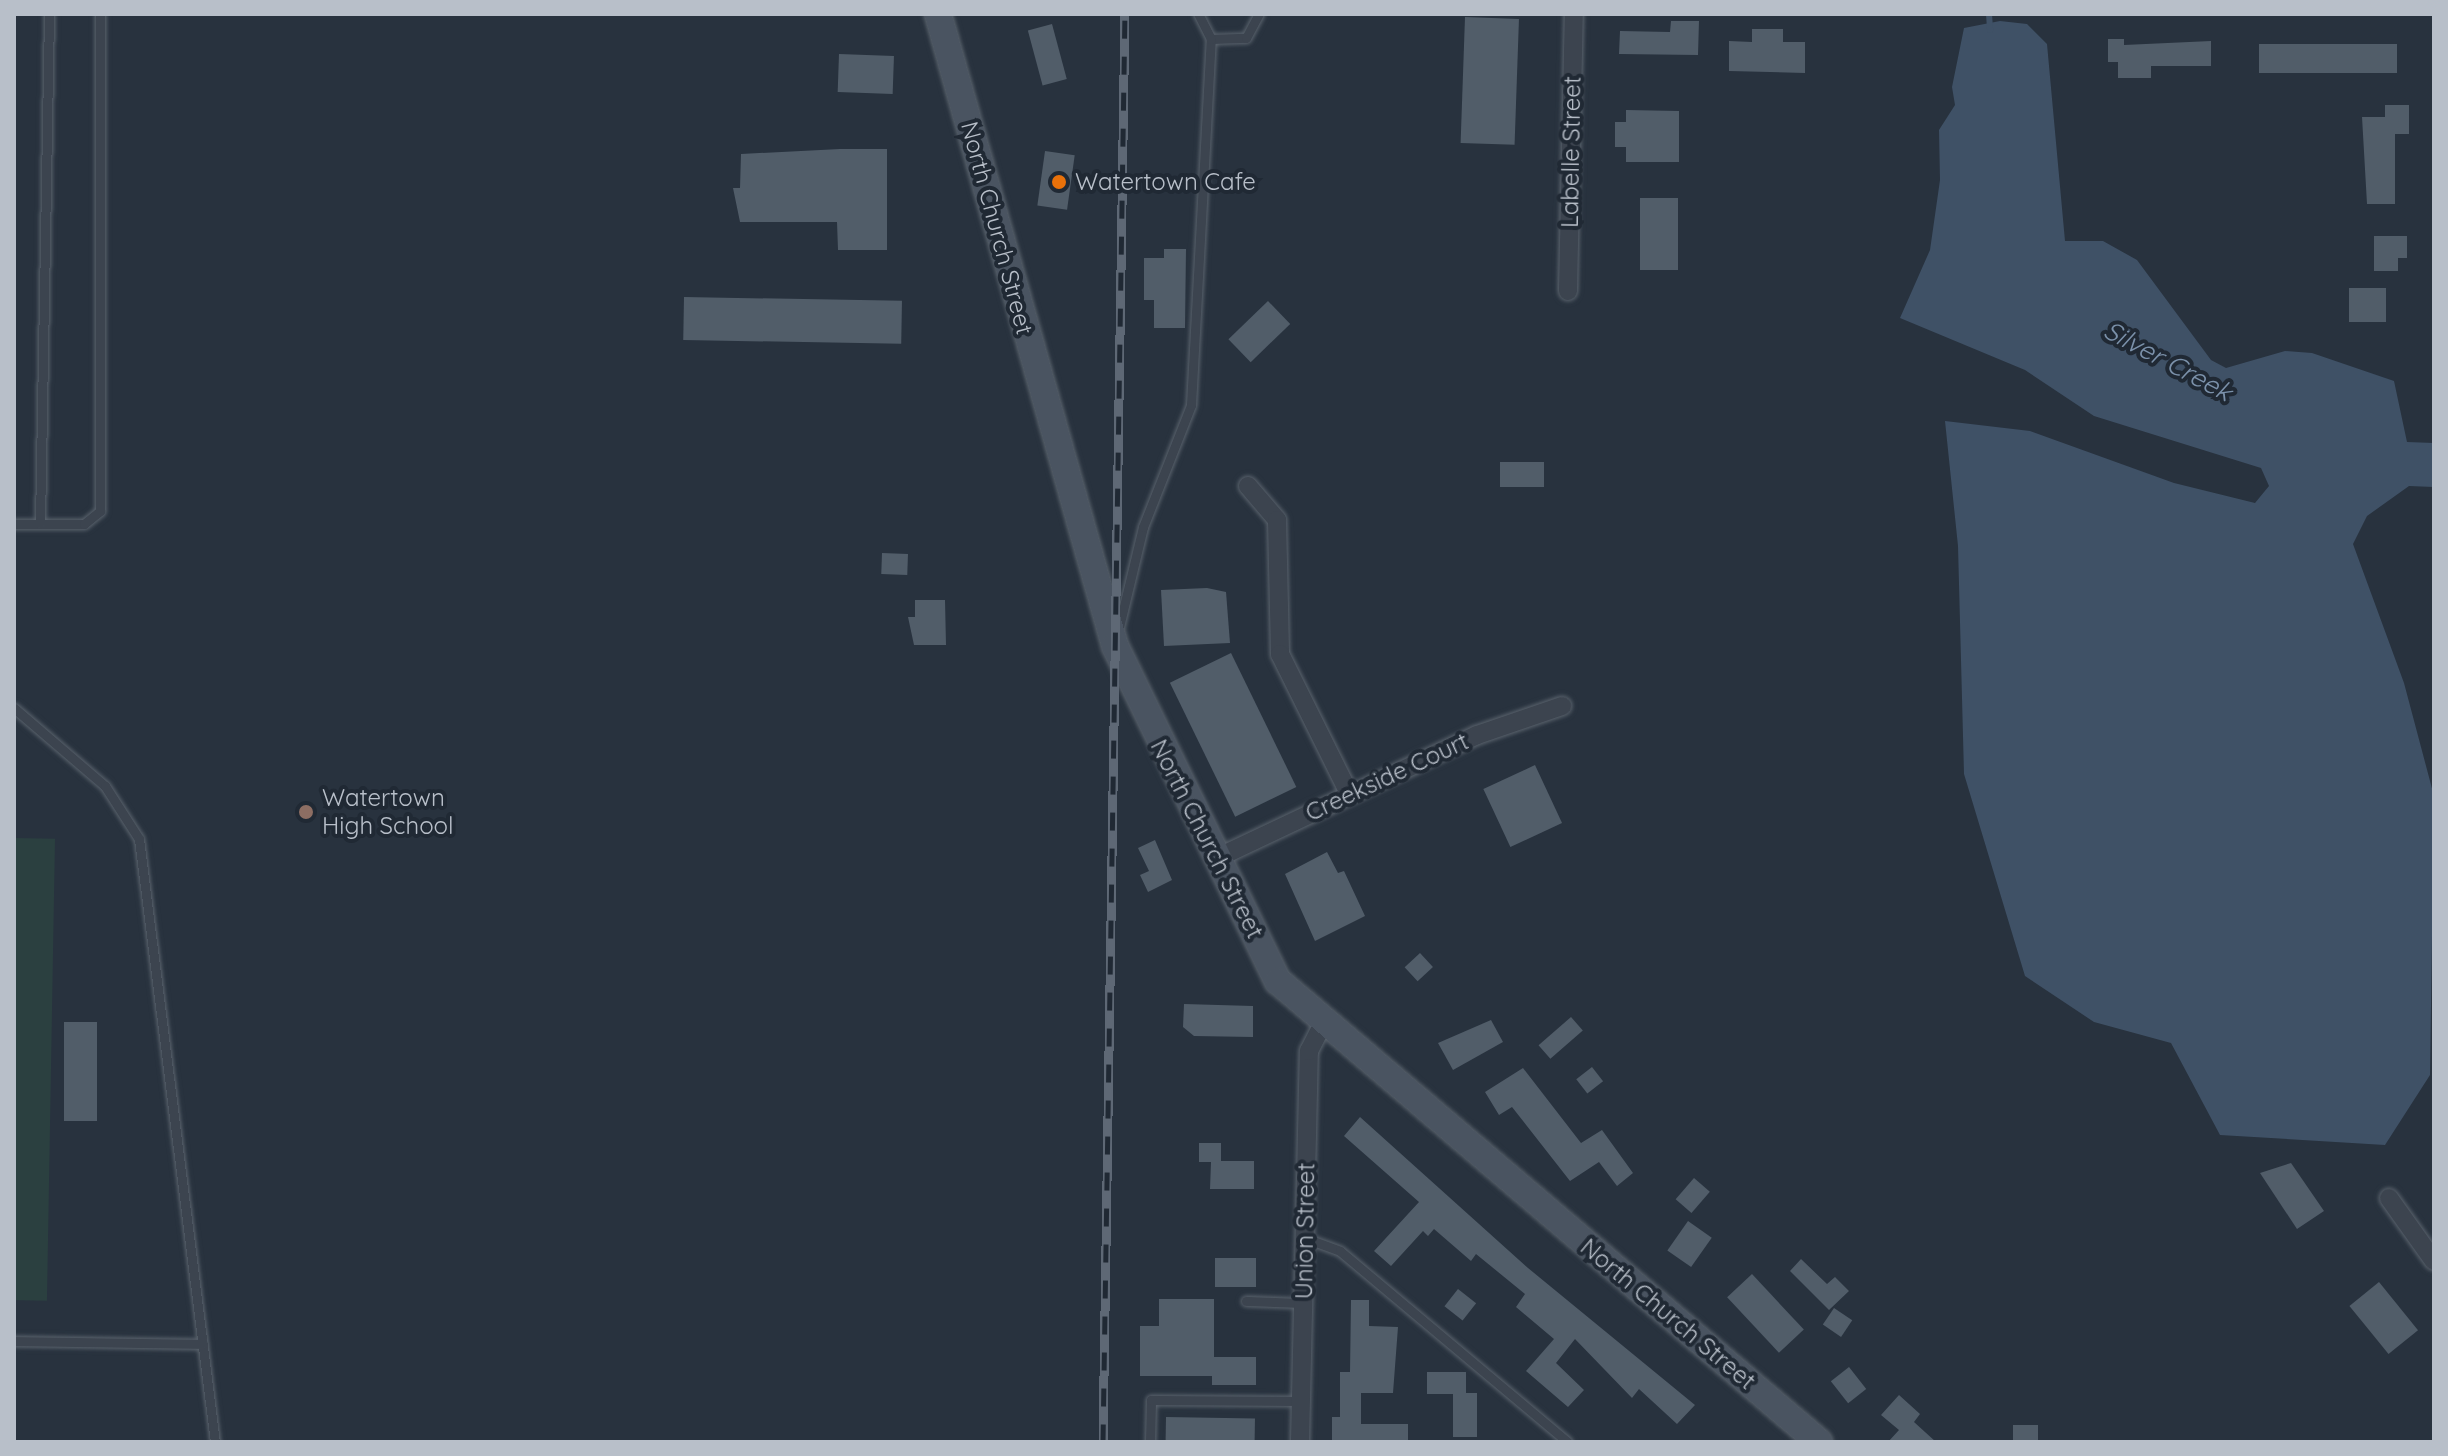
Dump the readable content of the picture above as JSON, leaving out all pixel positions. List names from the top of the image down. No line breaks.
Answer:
{"streets":{"main road":["North Church Street"],"street":["Labelle Street","Creekside Court","Union Street"]},"crossings":[["North Church Street","Creekside Court"],["North Church Street","Union Street"]],"water":["Silver Creek"],"places":["Watertown Cafe","Watertown High School"]}
